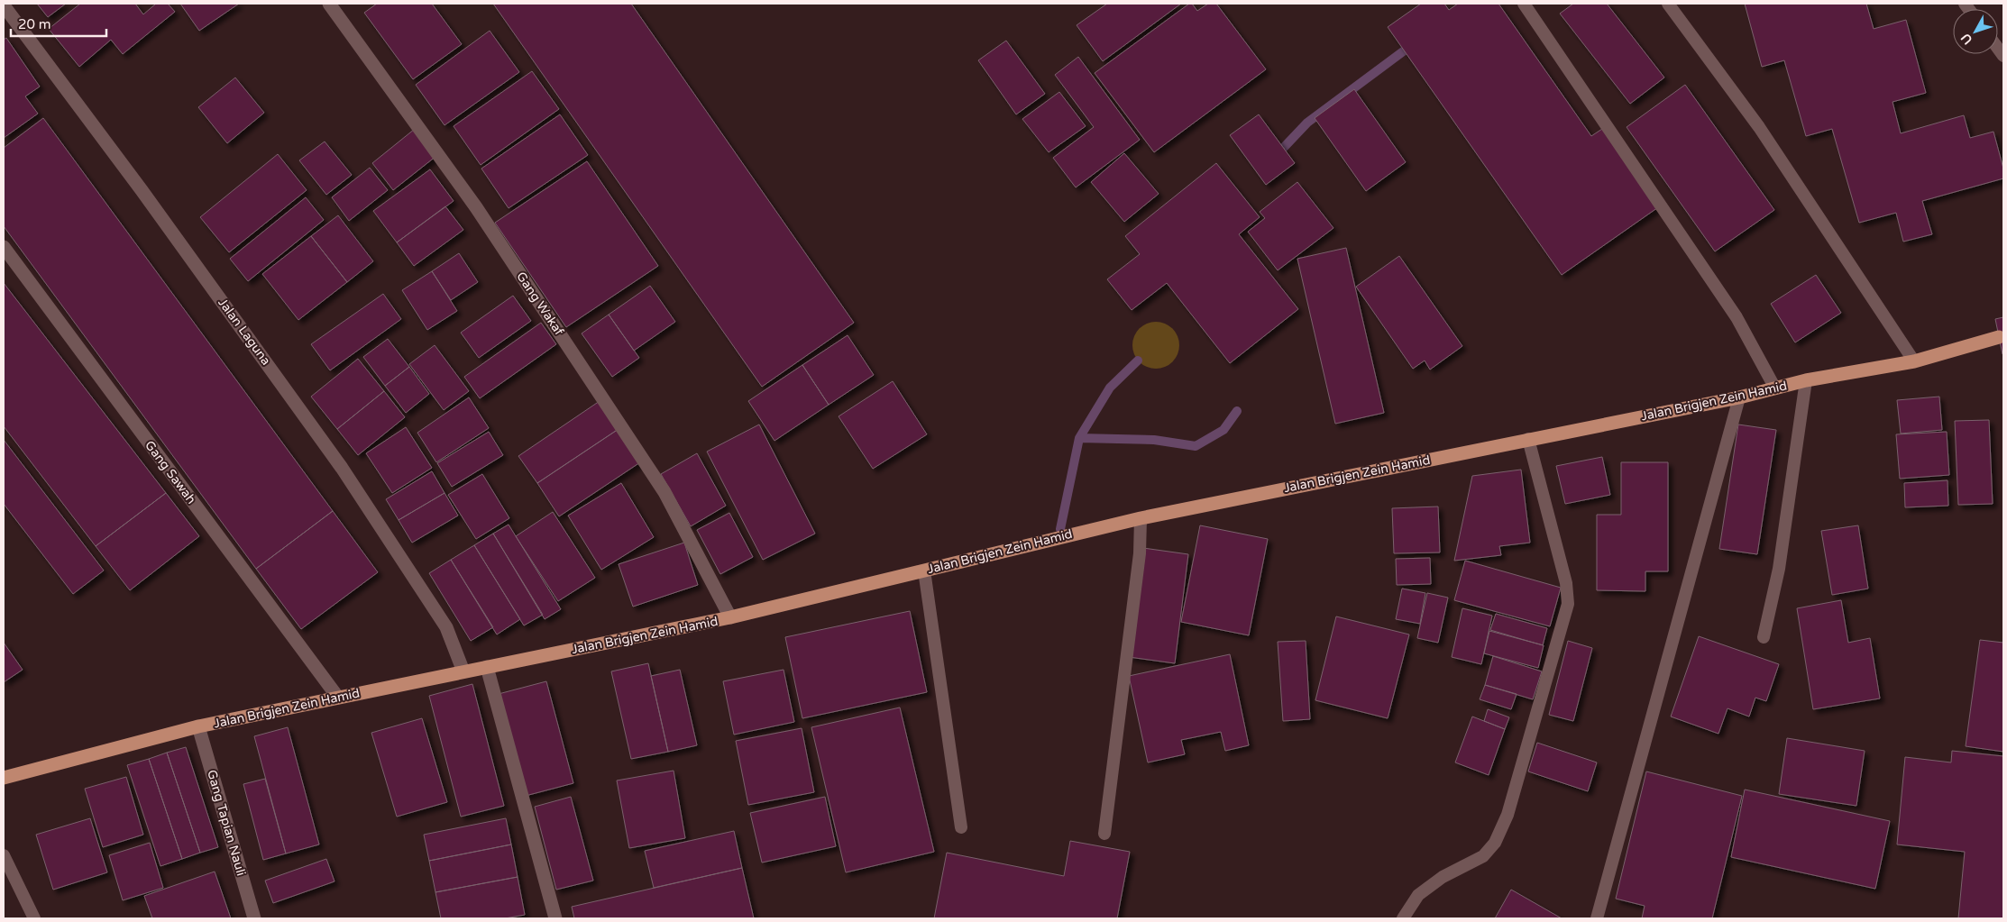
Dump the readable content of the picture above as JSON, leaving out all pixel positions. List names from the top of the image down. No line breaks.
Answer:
{"streets":{"main road":["Jalan Brigjen Zein Hamid"],"street":["Gang Wakaf","Jalan Laguna","Gang Sawah","Gang Tapian Nauli"]},"crossings":[["Gang Wakaf","Jalan Brigjen Zein Hamid"],["Jalan Laguna","Jalan Brigjen Zein Hamid"],["Jalan Brigjen Zein Hamid","Gang Sawah"],["Jalan Brigjen Zein Hamid","Gang Tapian Nauli"]],"scale_bar":"20 m","north":"bottom left"}
